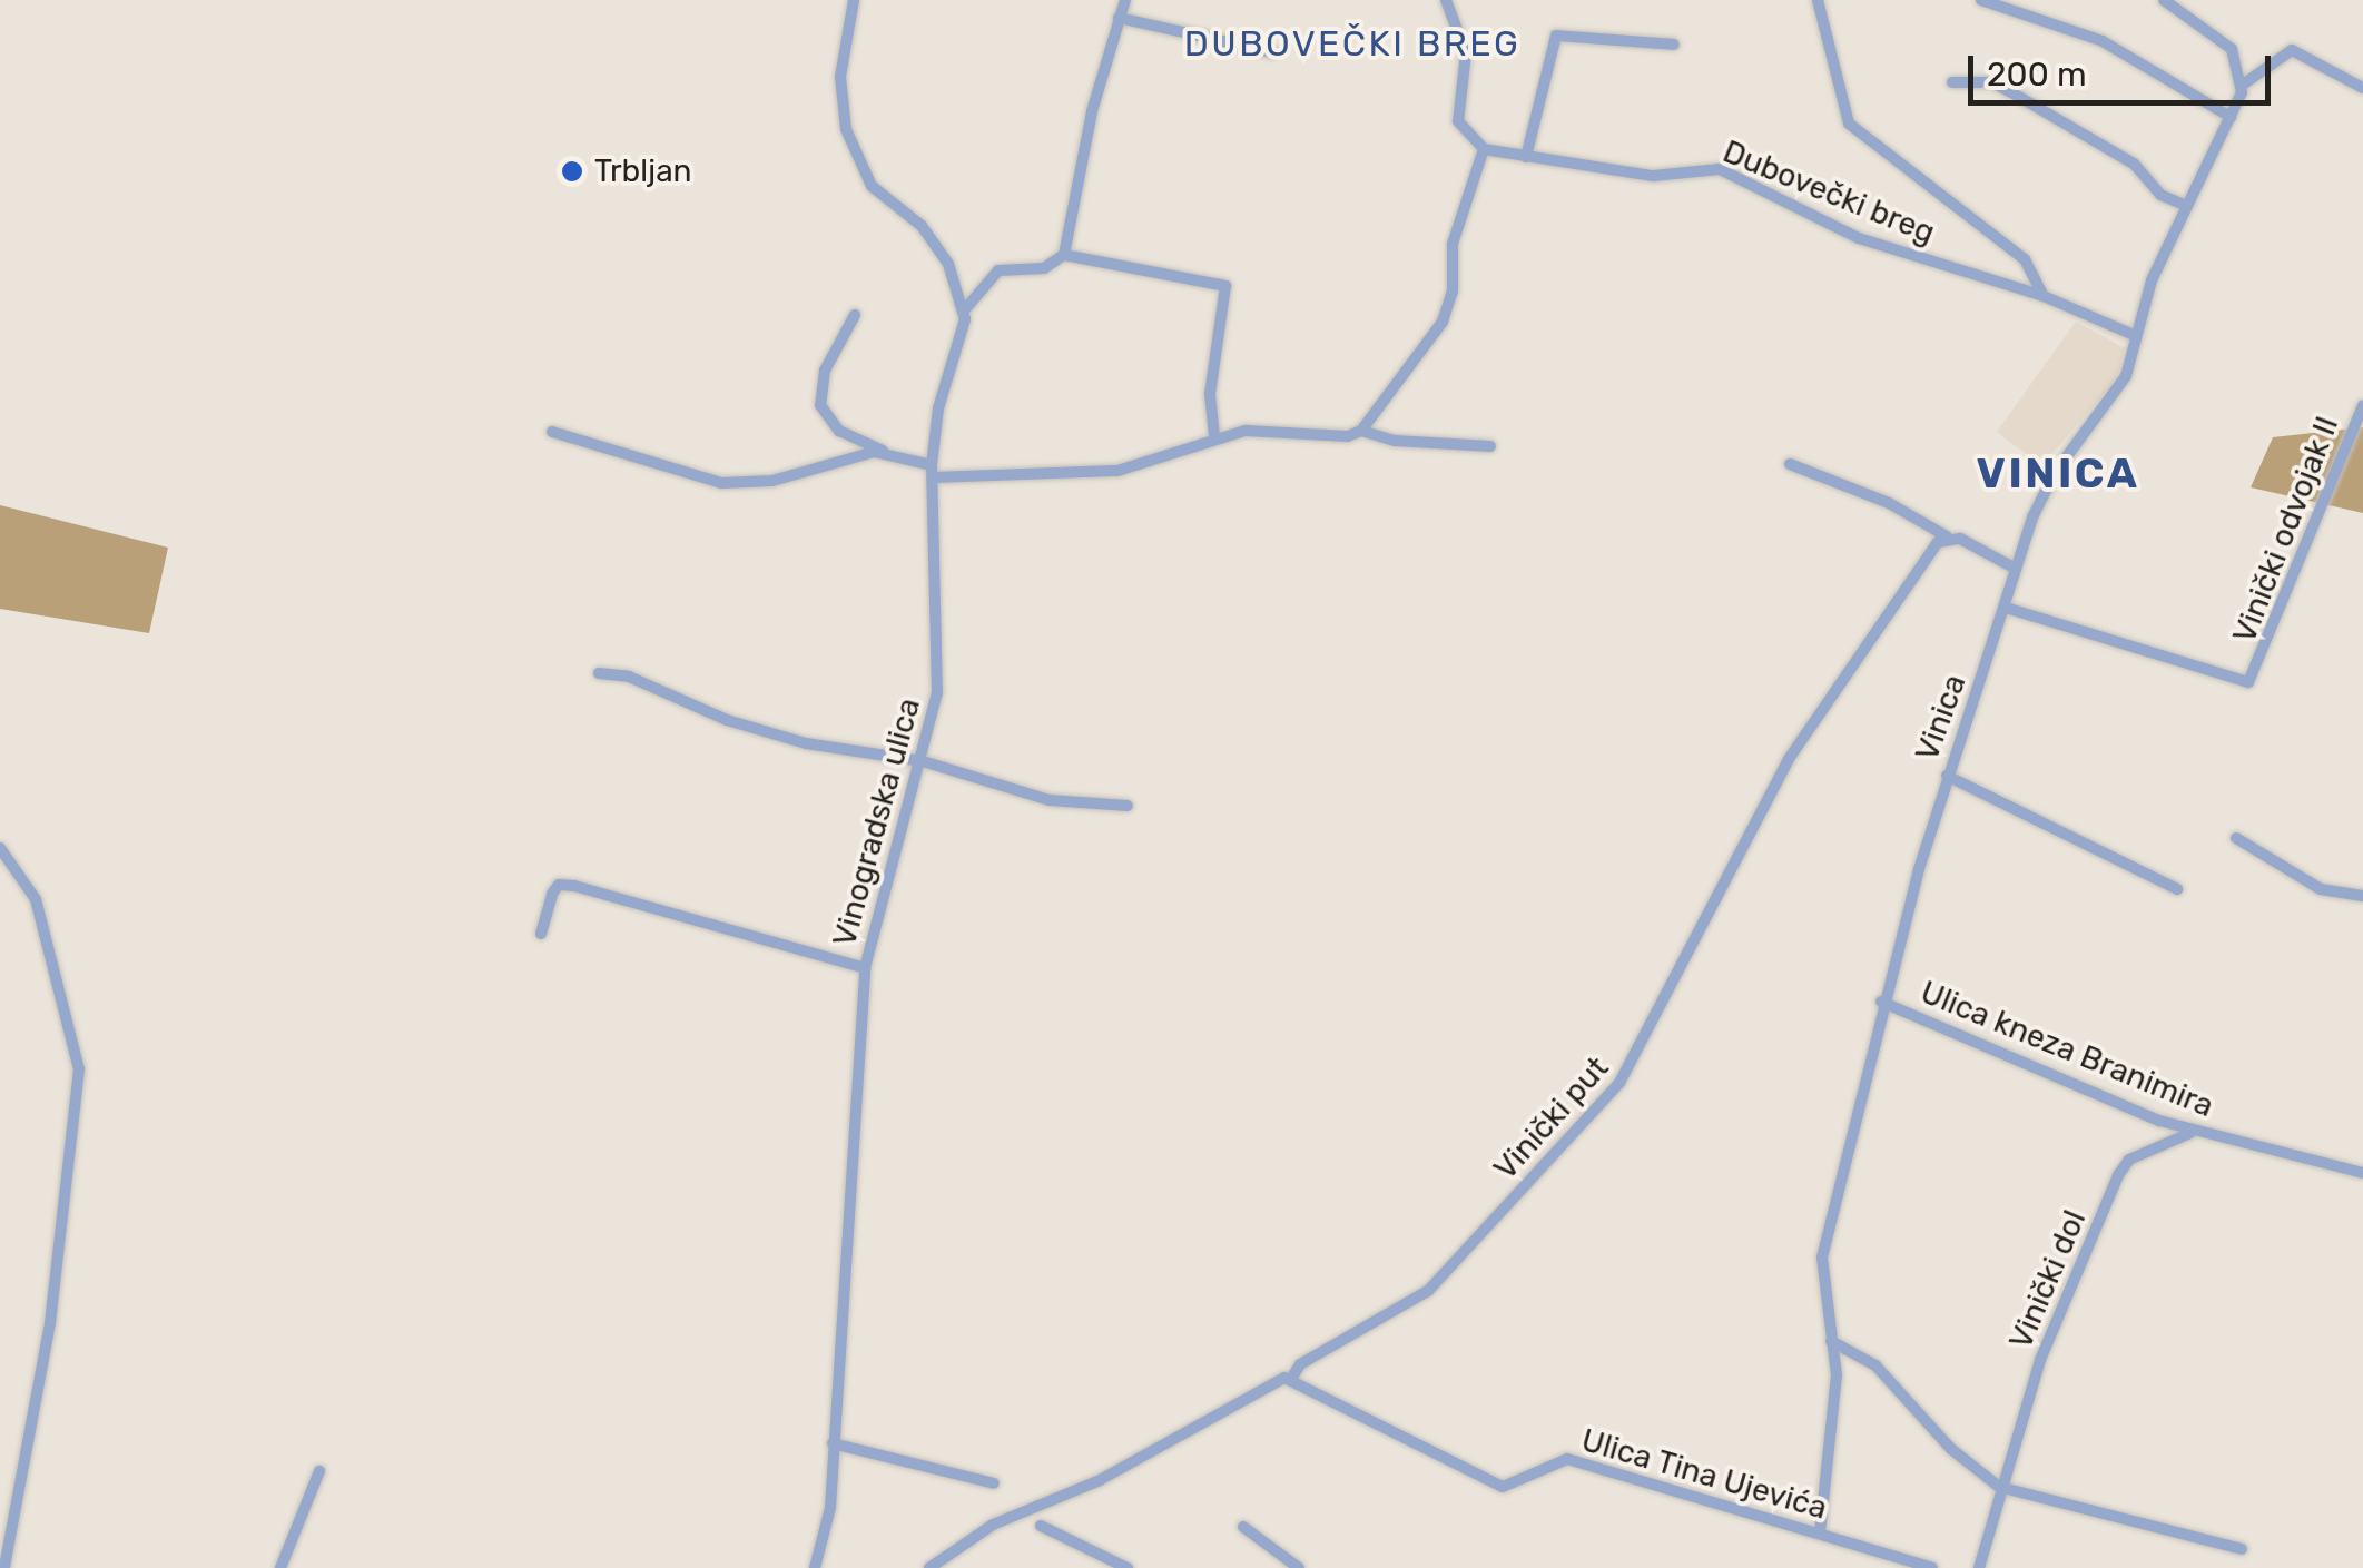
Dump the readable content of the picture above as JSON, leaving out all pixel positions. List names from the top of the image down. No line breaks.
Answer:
{"streets":{"street":["Dubovečki breg","Vinički odvojak II","Vinica","Vinogradska ulica","Ulica kneza Branimira","Vinički put","Vinički dol","Ulica Tina Ujevića"]},"crossings":[["Dubovečki breg","Vinica"],["Vinički odvojak II","Vinica"],["Vinica","Ulica kneza Branimira"],["Vinica","Ulica Tina Ujevića"],["Ulica kneza Branimira","Vinički dol"],["Vinički put","Ulica Tina Ujevića"]],"districts":["DUBOVEČKI BREG","VINICA"],"places":["Trbljan"],"scale_bar":"200 m"}
